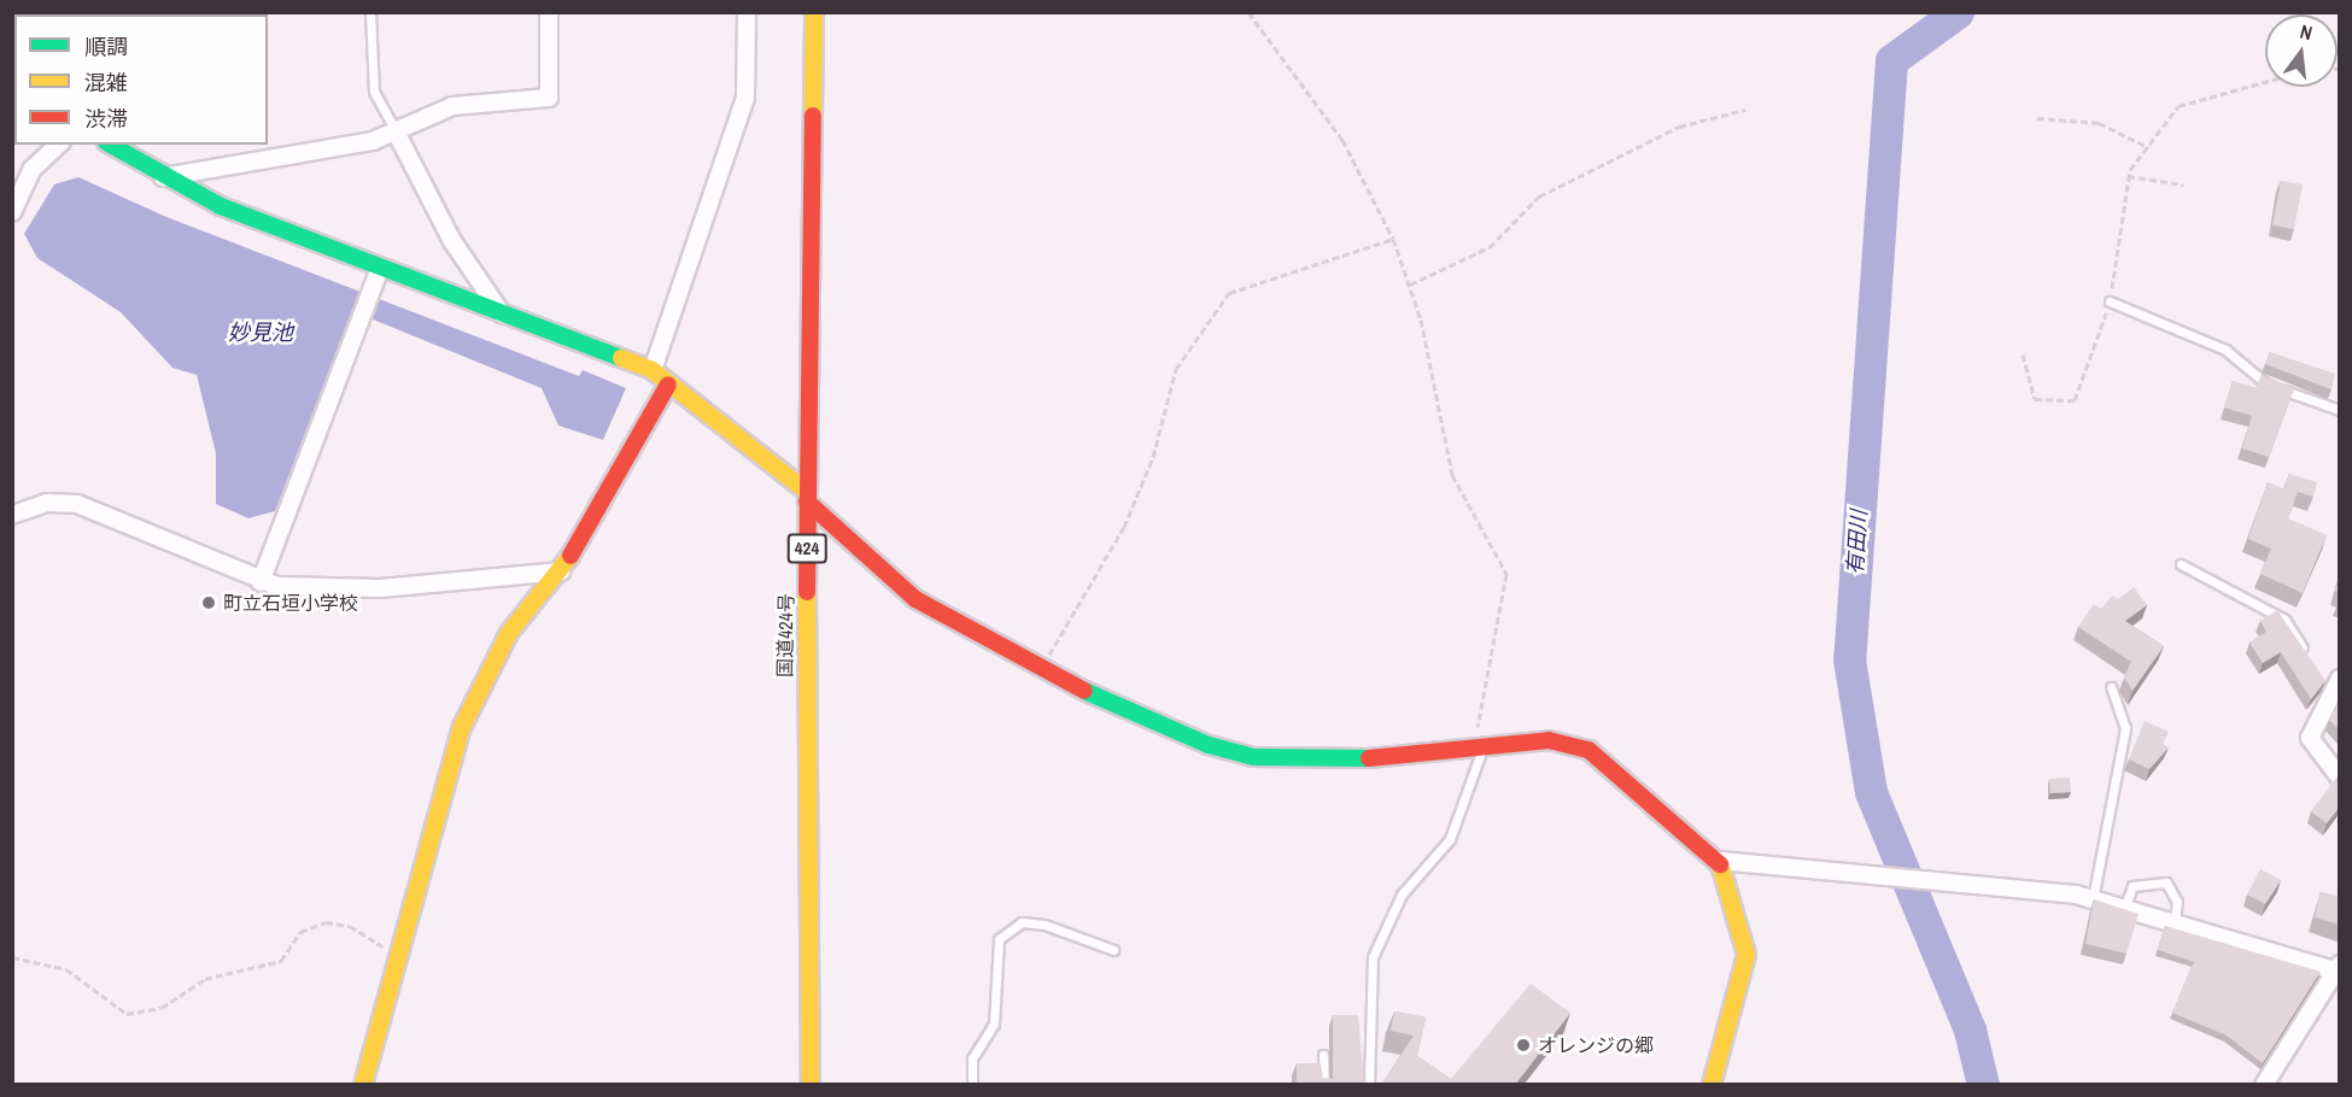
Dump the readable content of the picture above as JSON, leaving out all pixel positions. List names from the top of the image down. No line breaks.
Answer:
{"streets":{"main road":["424","国道424号"]},"water":["妙見池","有田川"],"places":["町立石垣小学校","オレンジの郷"],"legend":["順調","混雑","渋滞"],"north":"top"}
